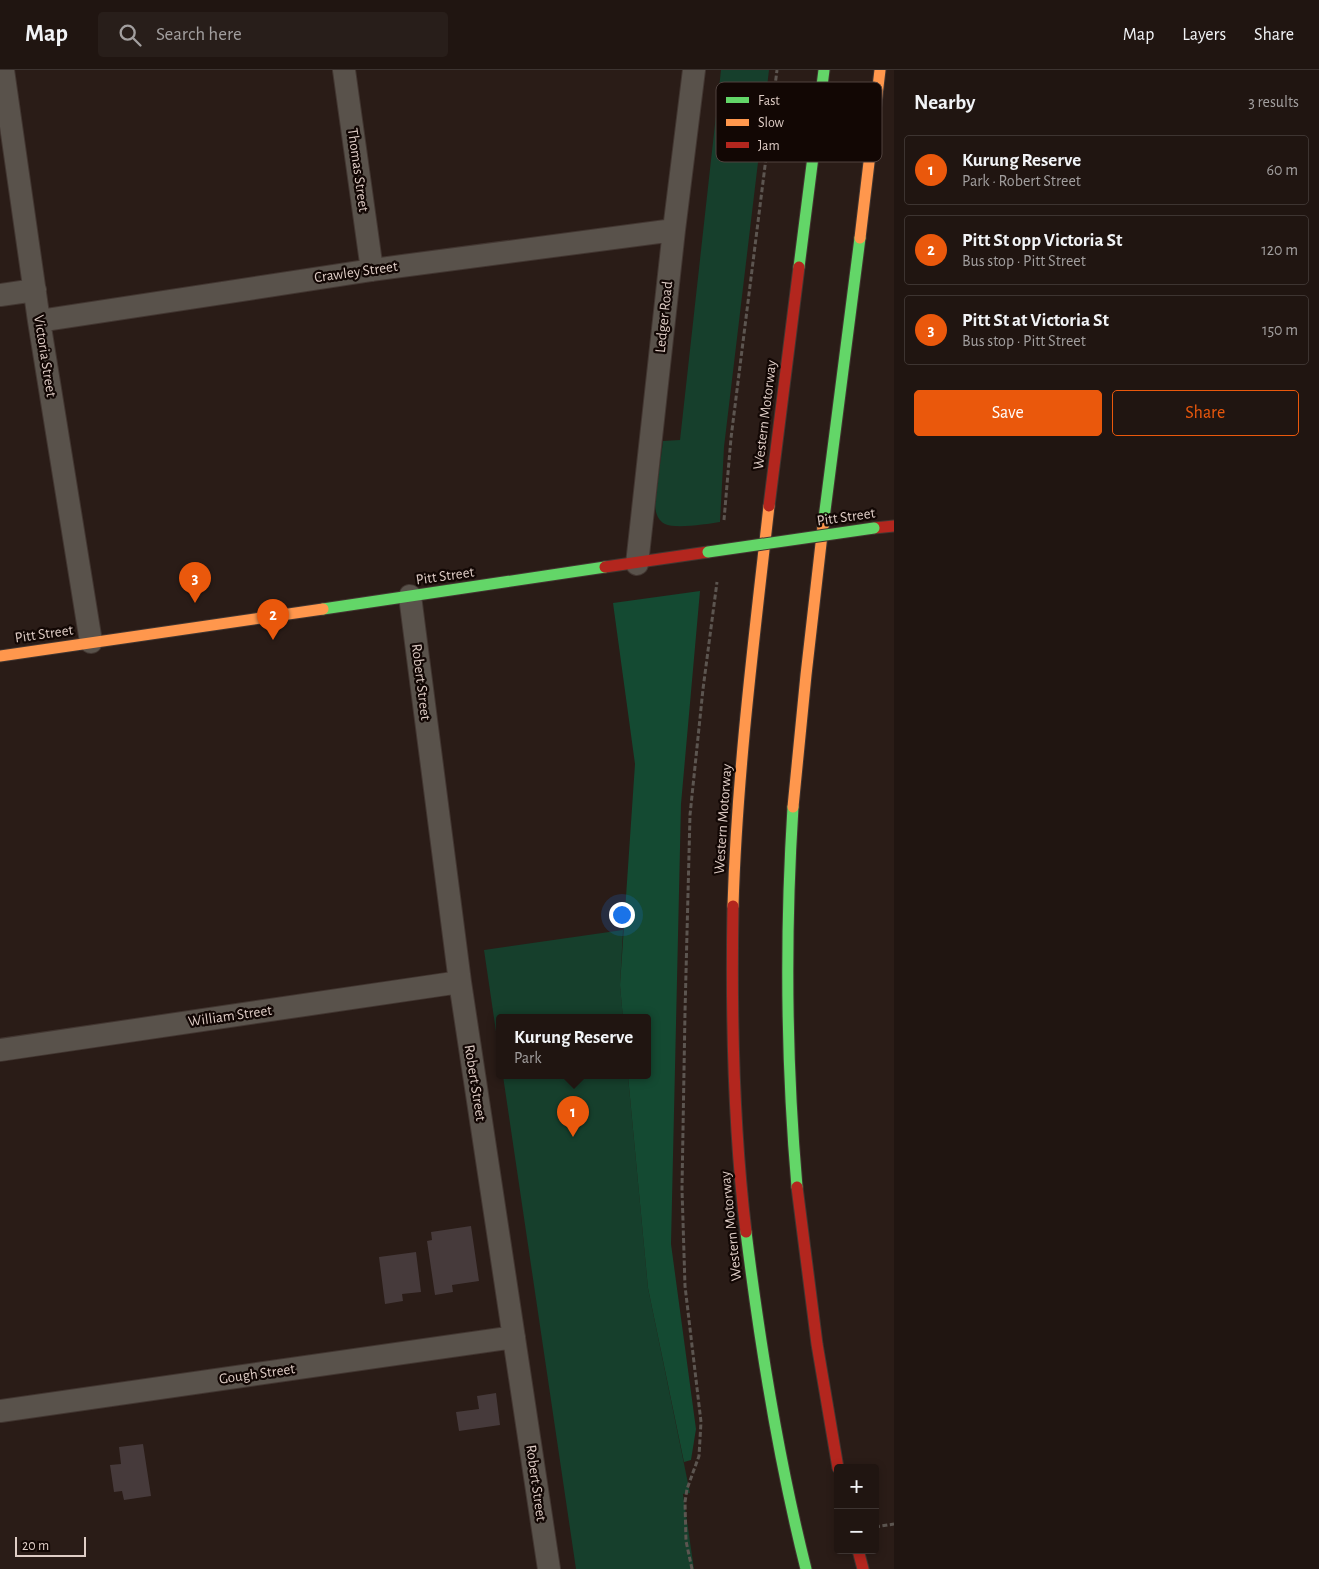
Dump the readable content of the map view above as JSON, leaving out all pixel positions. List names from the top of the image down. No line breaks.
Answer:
{"streets":{"main road":["Western Motorway","Pitt Street"],"street":["Thomas Street","Crawley Street","Ledger Road","Victoria Street","Robert Street","William Street","Gough Street"]},"crossings":[["Thomas Street","Crawley Street"],["Crawley Street","Ledger Road"],["Crawley Street","Victoria Street"],["Ledger Road","Pitt Street"],["Victoria Street","Pitt Street"],["Pitt Street","Robert Street"],["Robert Street","William Street"],["Robert Street","Gough Street"]],"legend":["Fast","Slow","Jam"],"scale_bar":"20 m","page":{"header":"Map","search":"Search here","nav":["Map","Layers","Share"],"heading":["Nearby","3 results"],"list":[{"mark":"1","name":"Kurung Reserve","note":"Park · Robert Street","value":"60 m"},{"mark":"2","name":"Pitt St opp Victoria St","note":"Bus stop · Pitt Street","value":"120 m"},{"mark":"3","name":"Pitt St at Victoria St","note":"Bus stop · Pitt Street","value":"150 m"}],"buttons":["Save","Share"],"pins":["3","2","1"],"popup":["Kurung Reserve","Park"],"map_buttons":["+","−"],"scale":"20 m"}}
